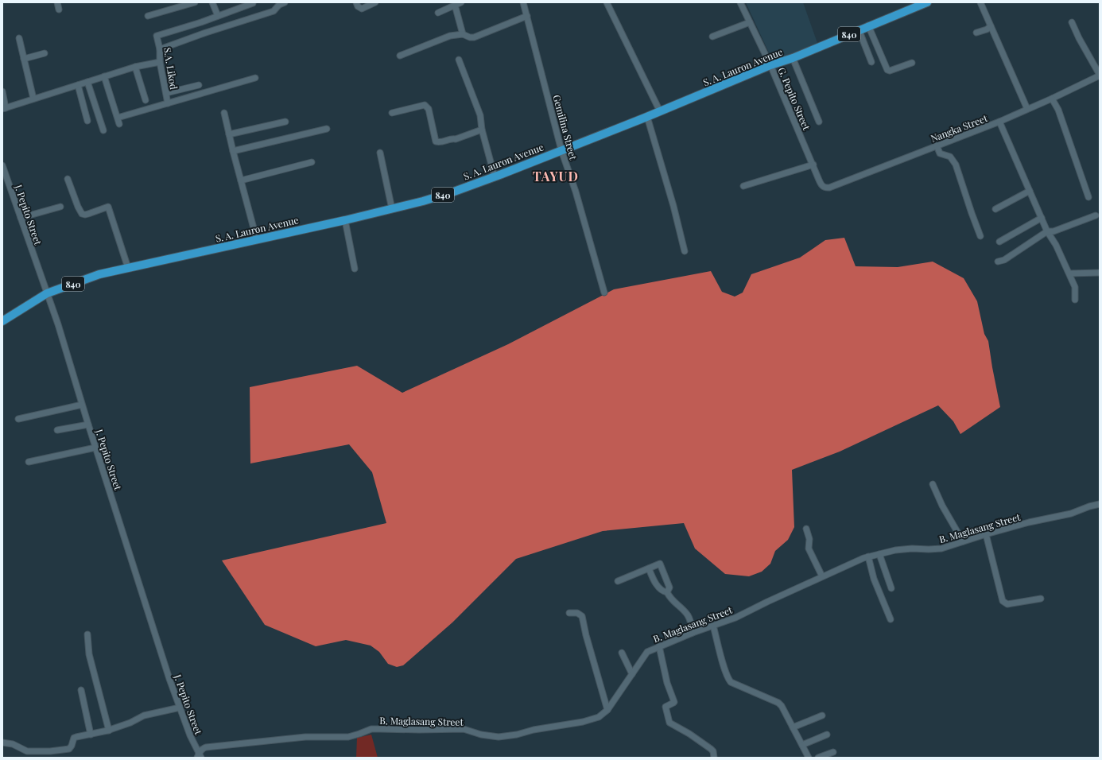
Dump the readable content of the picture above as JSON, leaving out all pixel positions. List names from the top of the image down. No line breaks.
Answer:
{"streets":{"highway":["840","S. A. Lauron Avenue"],"street":["S.A. Likod","G. Pepito Street","Gemilina Street","Nangka Street","J. Pepito Street","B. Maglasang Street"]},"crossings":[["S. A. Lauron Avenue","G. Pepito Street"],["S. A. Lauron Avenue","Gemilina Street"],["S. A. Lauron Avenue","J. Pepito Street"],["G. Pepito Street","Nangka Street"],["J. Pepito Street","B. Maglasang Street"]],"districts":["TAYUD"]}
